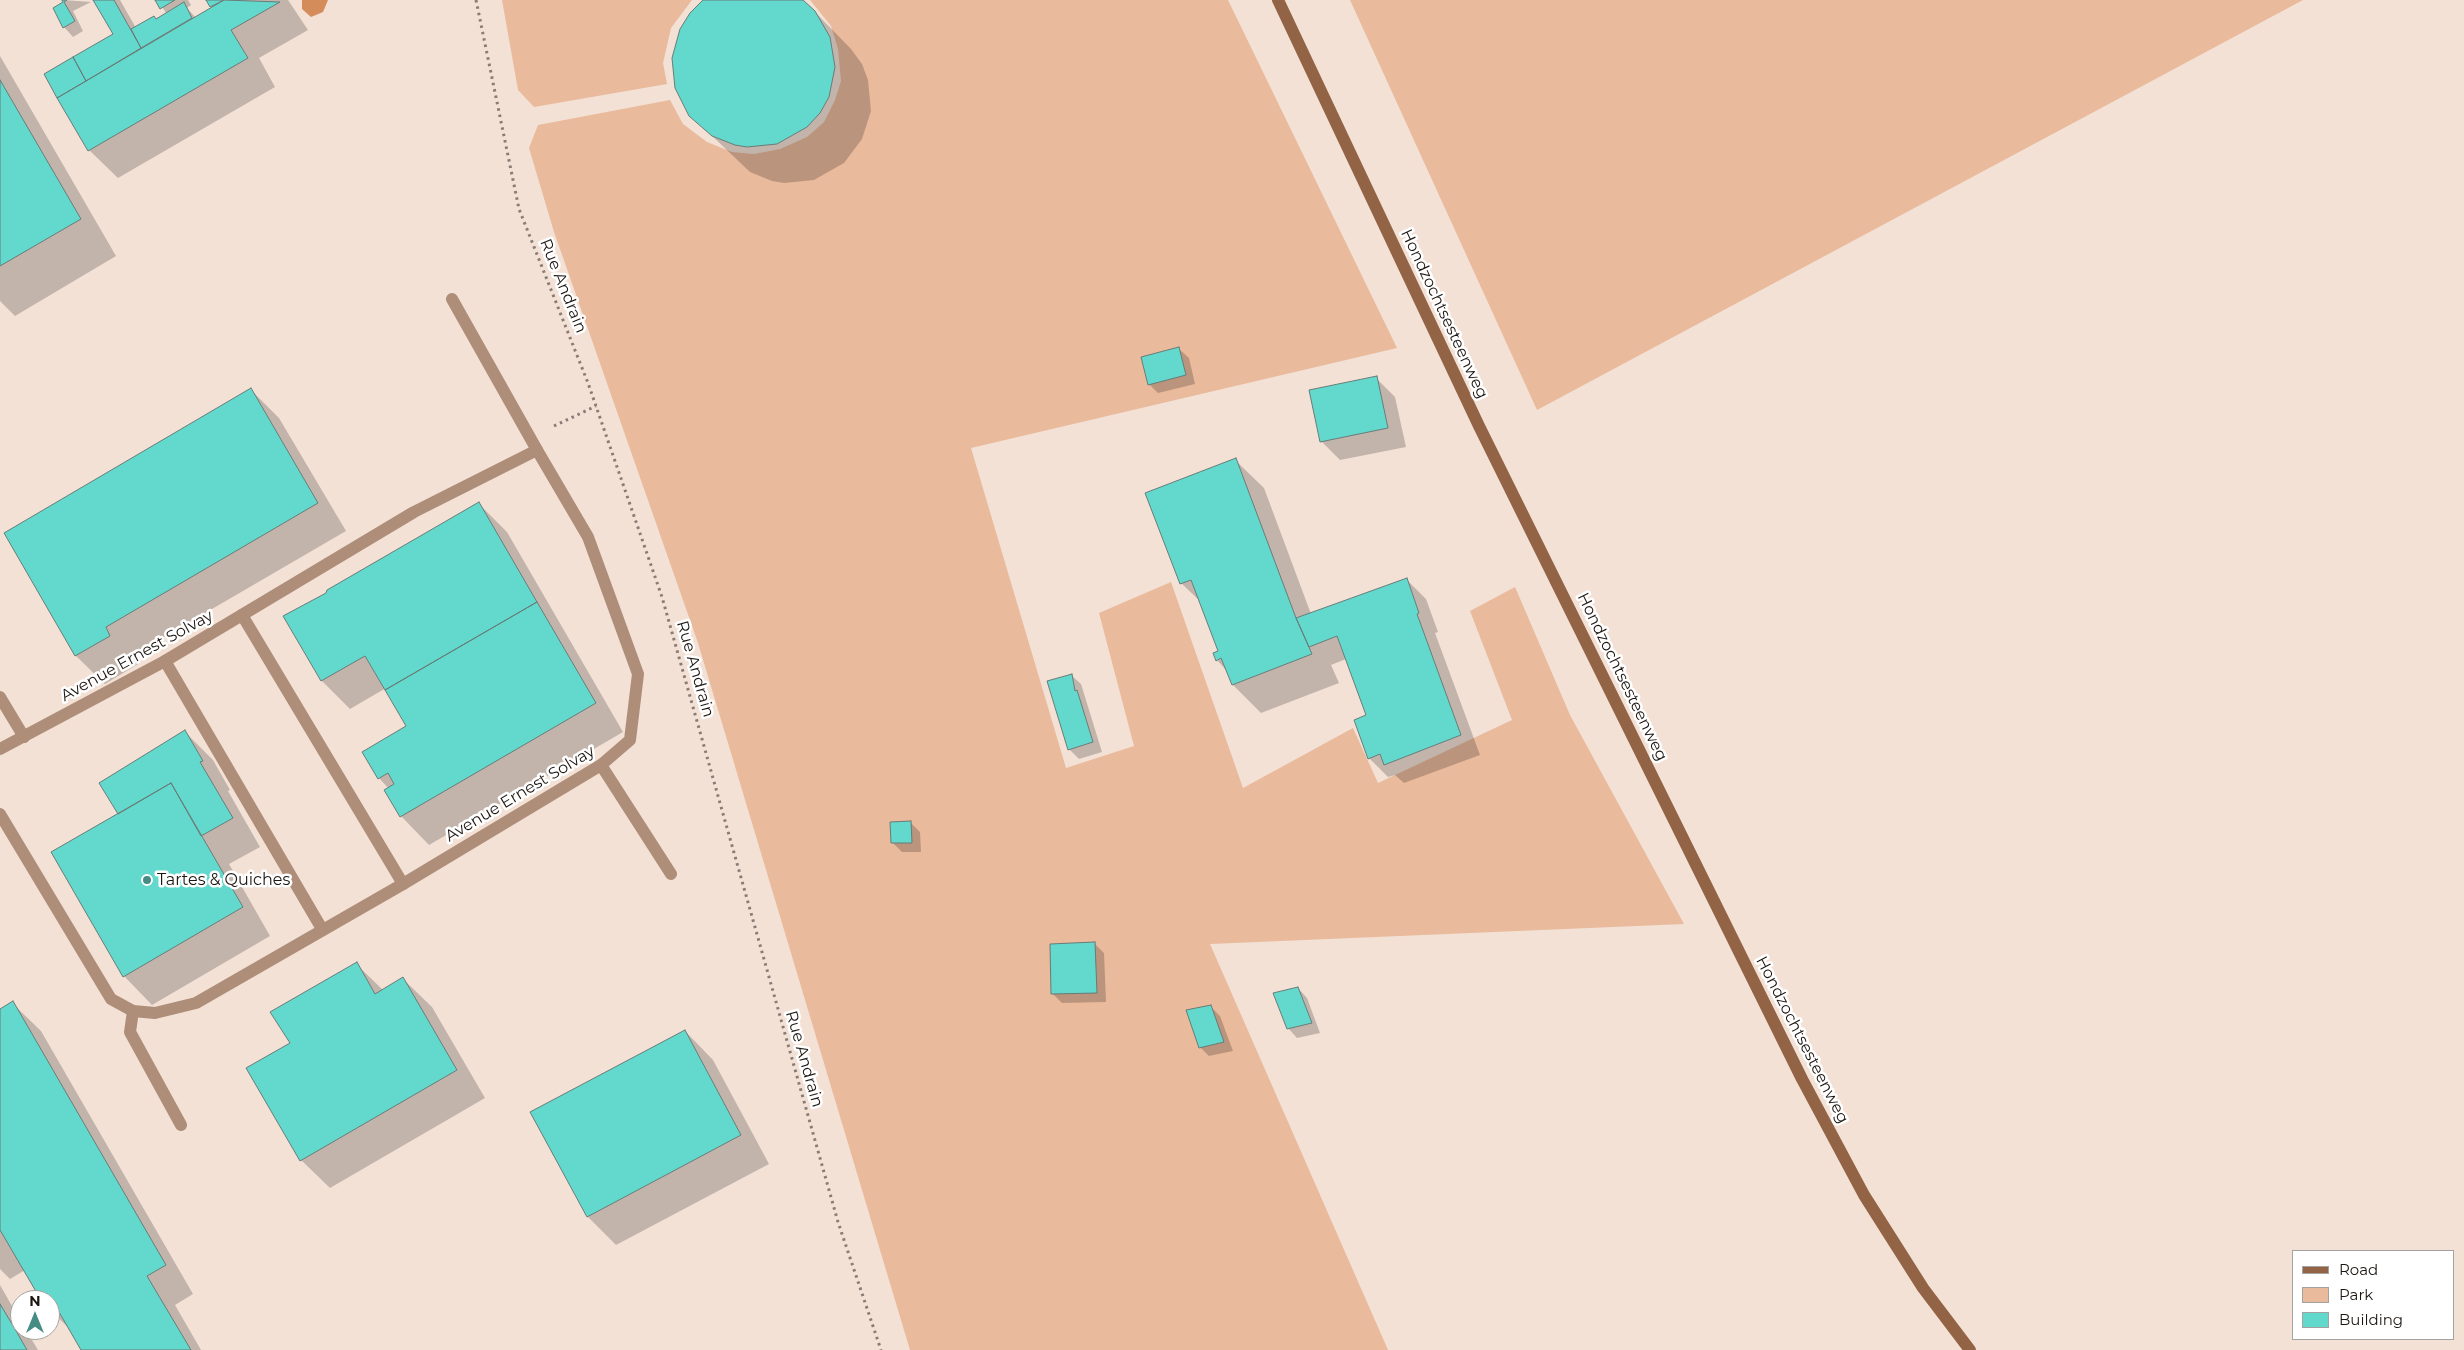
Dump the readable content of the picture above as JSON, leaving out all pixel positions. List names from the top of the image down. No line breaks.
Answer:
{"streets":{"main road":["Hondzochtsesteenweg"],"street":["Avenue Ernest Solvay"],"path":["Rue Andrain"]},"places":["Tartes & Quiches"],"legend":["Road","Park","Building"],"north":"top"}
